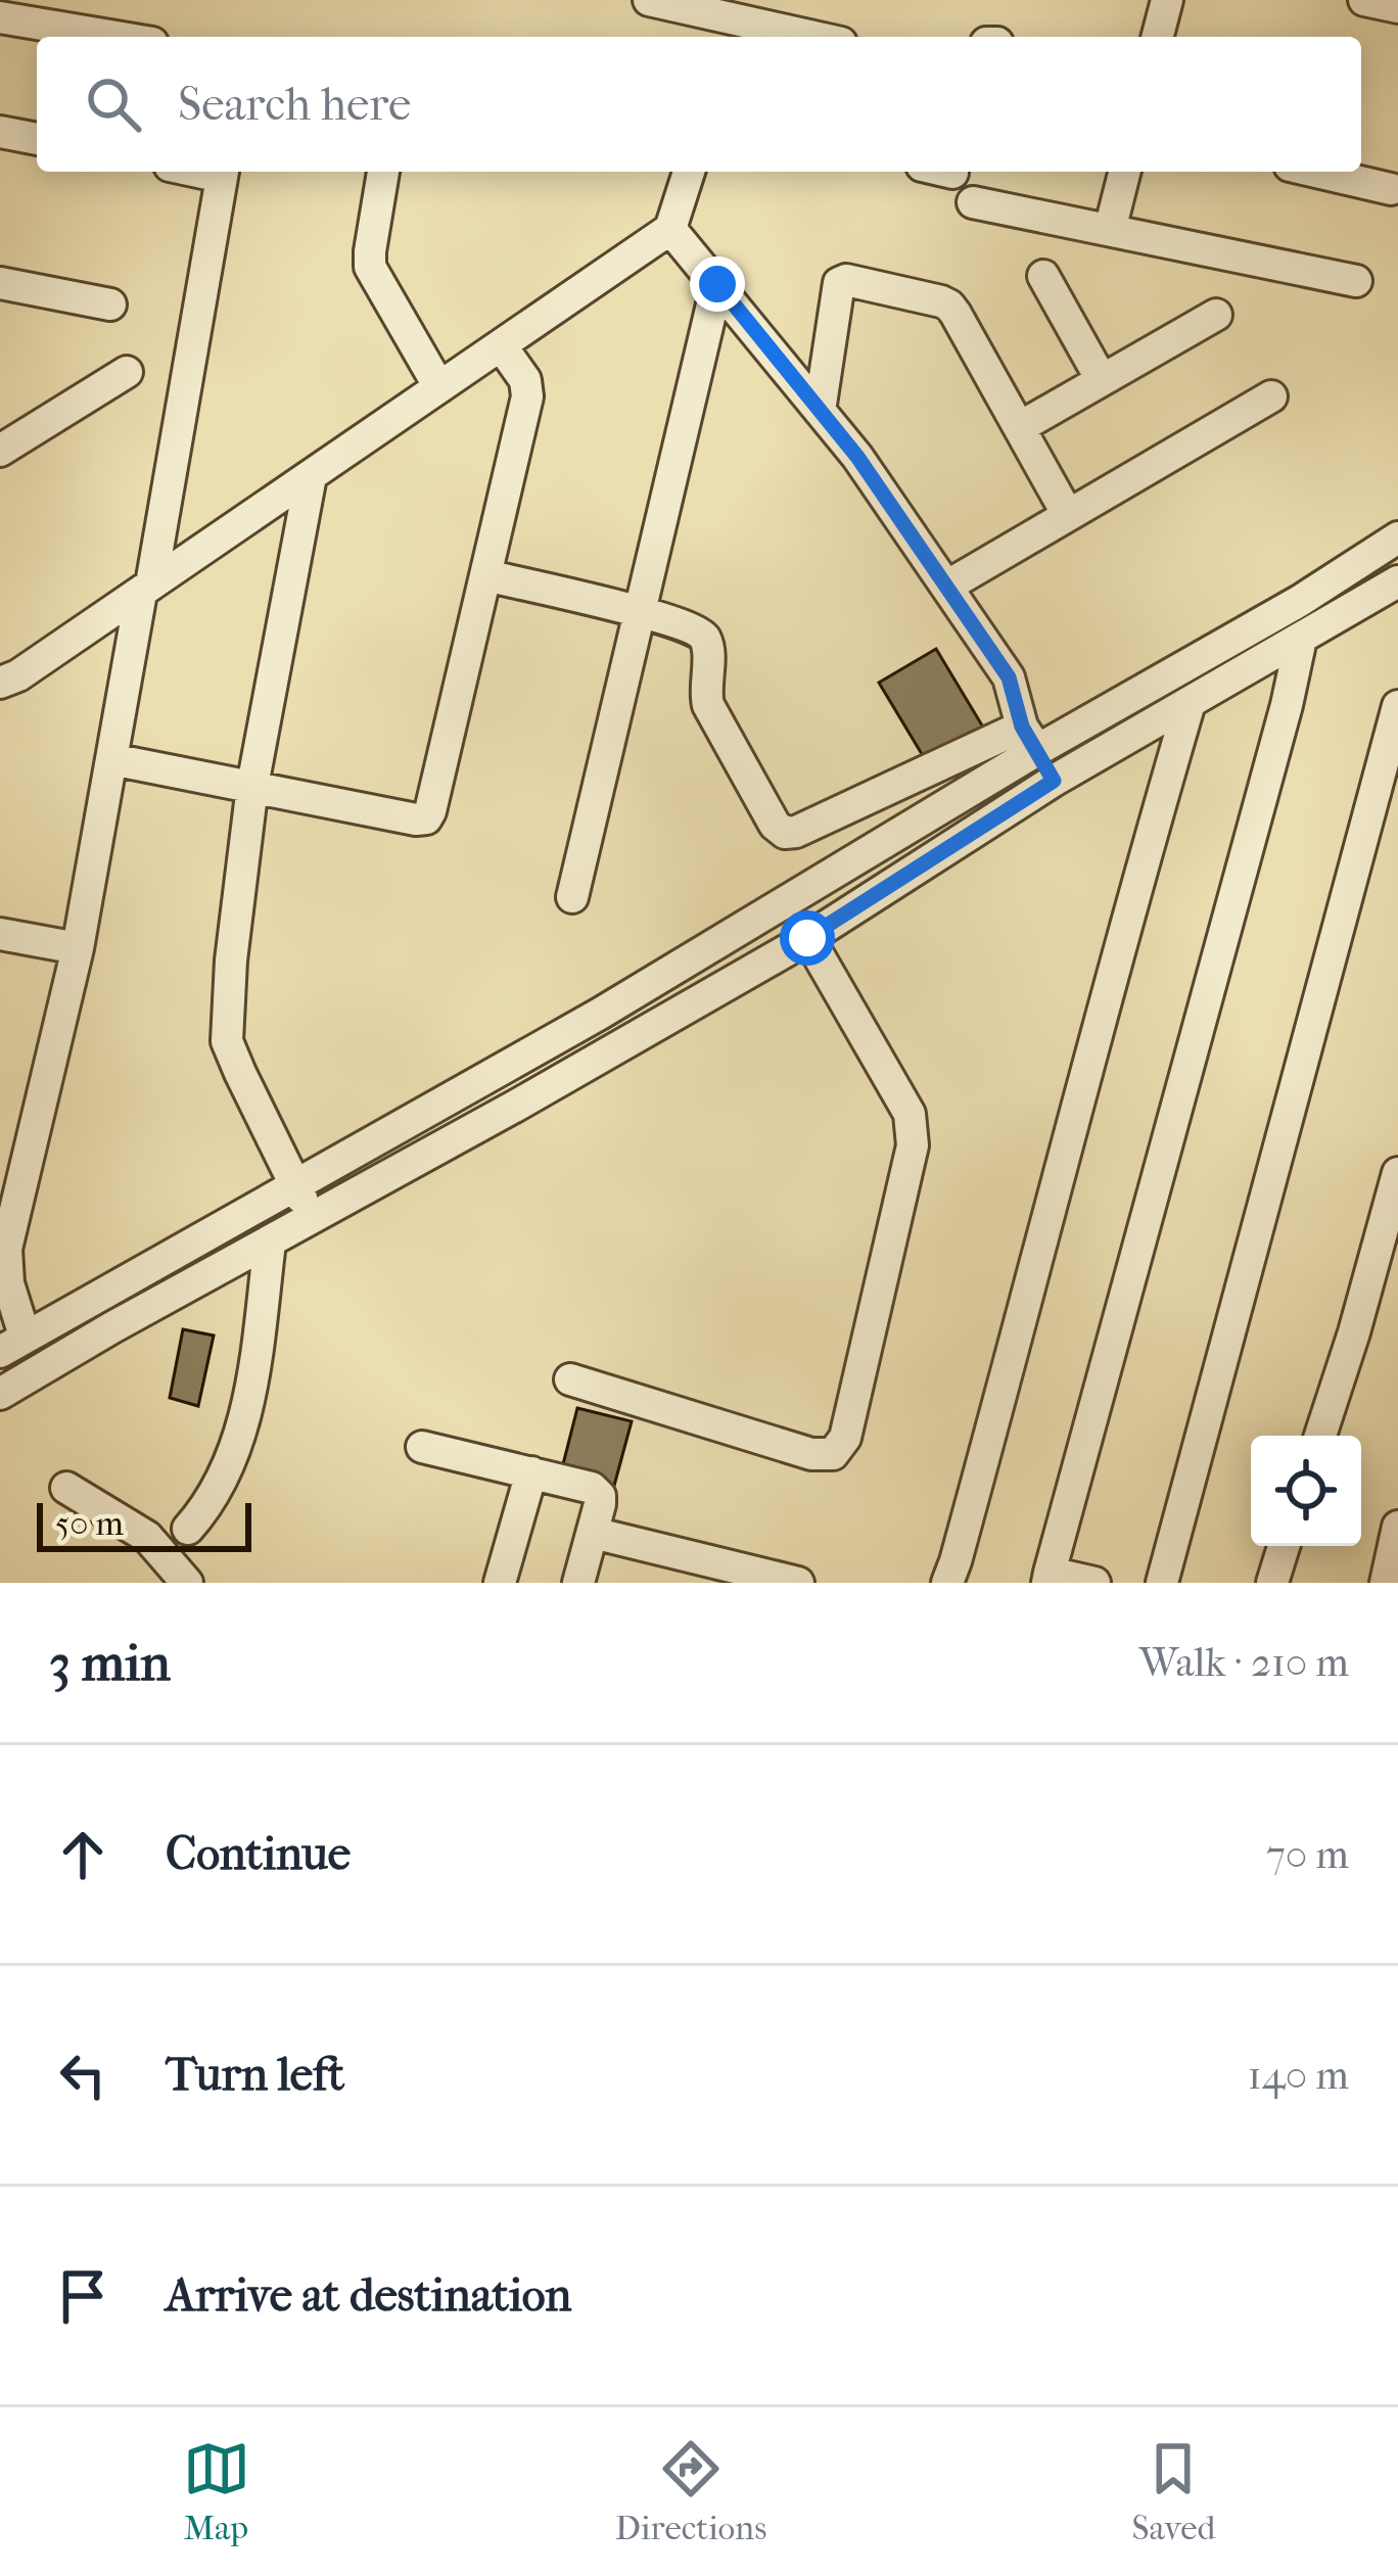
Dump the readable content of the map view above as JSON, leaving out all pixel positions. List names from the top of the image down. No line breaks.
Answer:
{"scale_bar":"50 m","page":{"search":"Search here","scale":"50 m","heading":["3 min","Walk · 210 m"],"list":[["Continue","70 m"],["Turn left","140 m"],"Arrive at destination"],"nav":["Map","Directions","Saved"]}}
